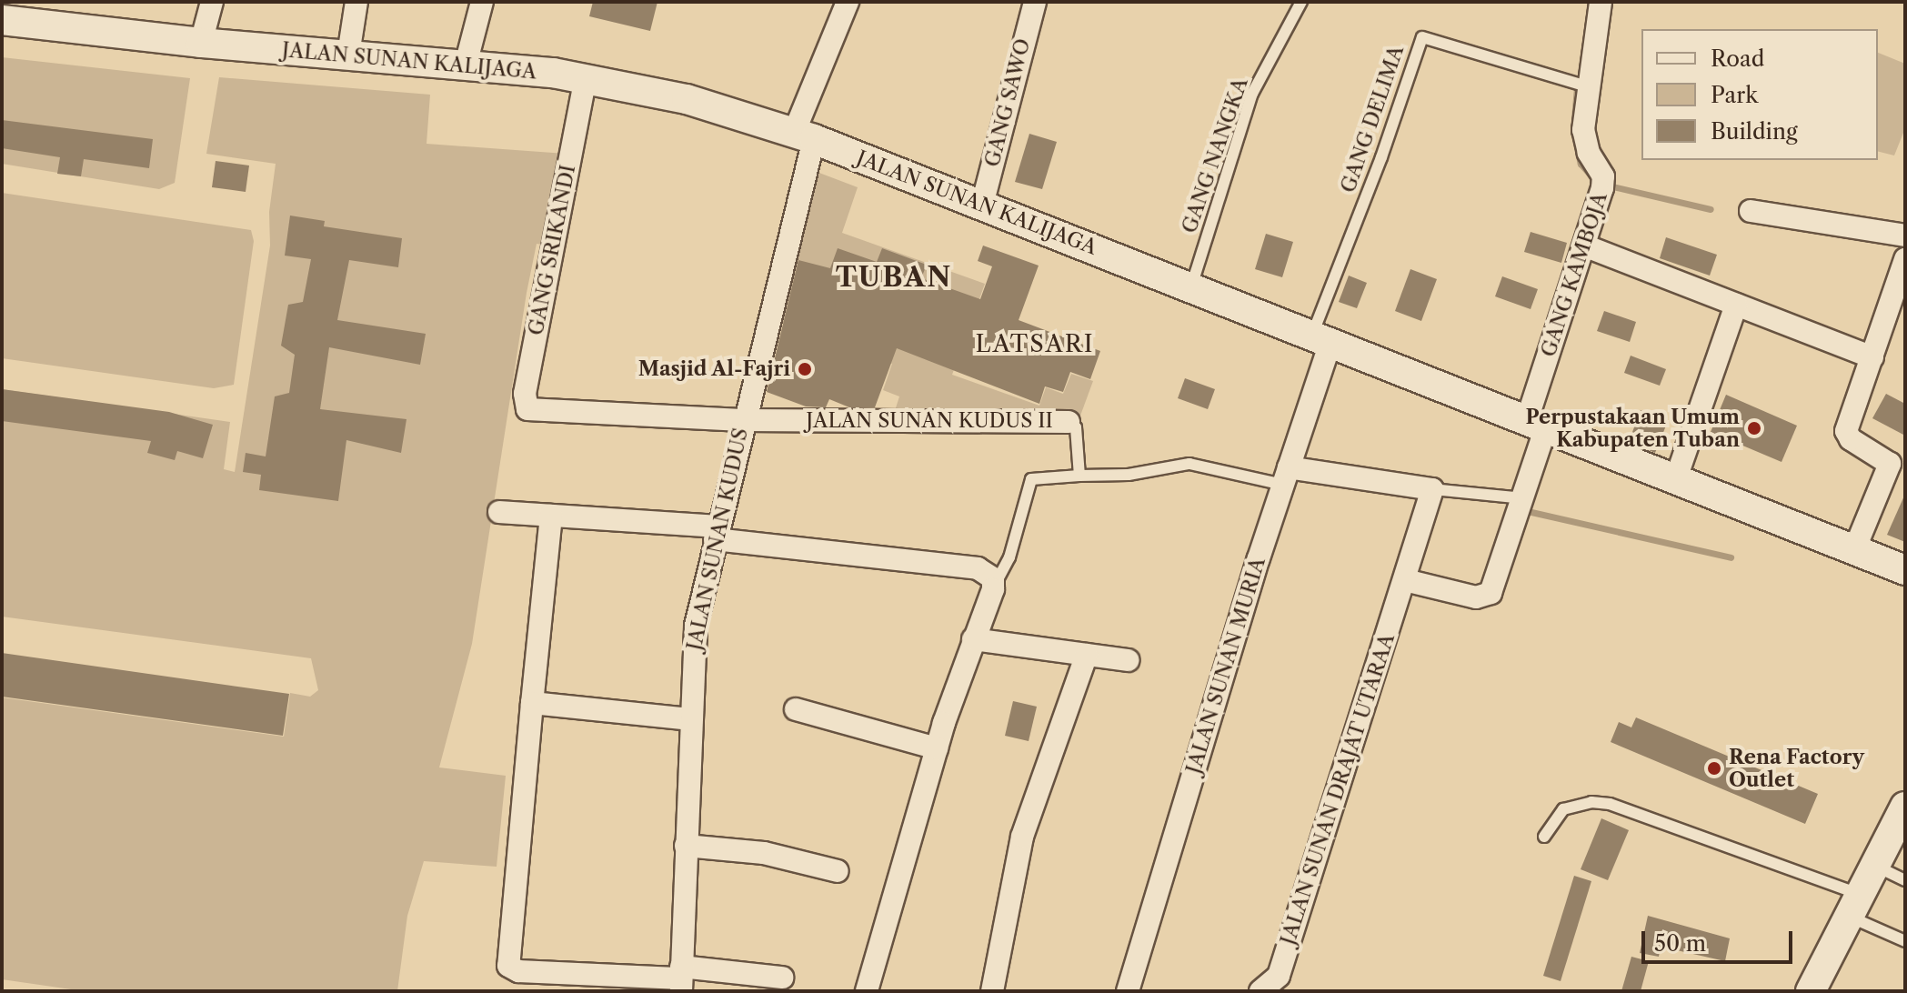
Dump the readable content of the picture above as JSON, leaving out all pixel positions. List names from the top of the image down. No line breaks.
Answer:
{"streets":{"main road":["JALAN SUNAN KALIJAGA"],"street":["GANG SAWO","GANG SRIKANDI","GANG KAMBOJA","JALAN SUNAN KUDUS II","JALAN SUNAN KUDUS","JALAN SUNAN MURIA","JALAN SUNAN DRAJAT UTARAA"],"lane":["GANG DELIMA","GANG NANGKA"]},"crossings":[["JALAN SUNAN KALIJAGA","GANG SAWO"],["JALAN SUNAN KALIJAGA","GANG DELIMA"],["JALAN SUNAN KALIJAGA","GANG NANGKA"],["JALAN SUNAN KALIJAGA","GANG SRIKANDI"],["JALAN SUNAN KALIJAGA","GANG KAMBOJA"],["JALAN SUNAN KALIJAGA","JALAN SUNAN KUDUS"],["JALAN SUNAN KALIJAGA","JALAN SUNAN MURIA"],["GANG DELIMA","GANG KAMBOJA"],["GANG DELIMA","JALAN SUNAN MURIA"],["GANG SRIKANDI","JALAN SUNAN KUDUS II"],["GANG KAMBOJA","JALAN SUNAN DRAJAT UTARAA"],["JALAN SUNAN KUDUS II","JALAN SUNAN KUDUS"]],"districts":["TUBAN","LATSARI"],"places":["Masjid Al-Fajri","Perpustakaan Umum Kabupaten Tuban","Rena Factory Outlet"],"legend":["Road","Park","Building"],"scale_bar":"50 m"}
